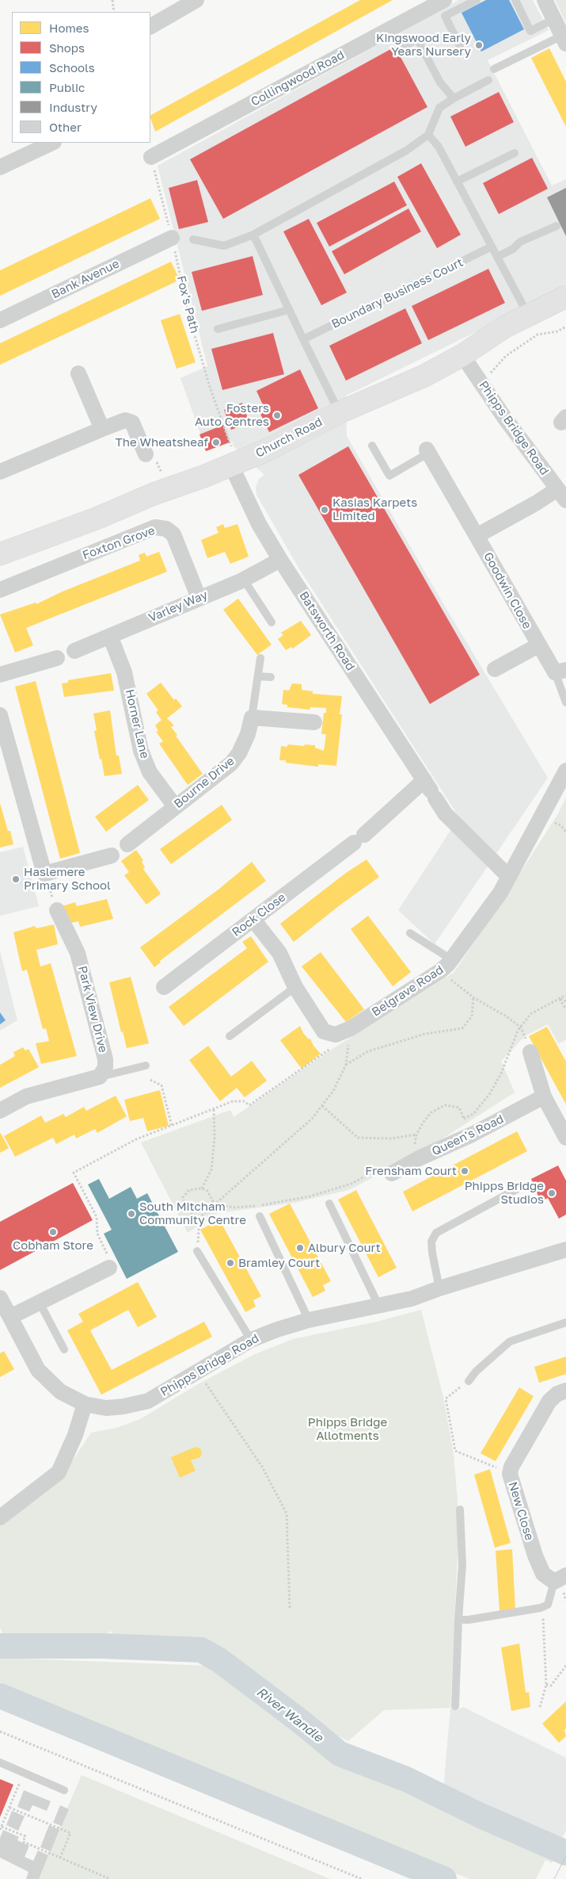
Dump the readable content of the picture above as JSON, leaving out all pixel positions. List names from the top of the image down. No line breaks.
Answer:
{"streets":{"street":["Collingwood Road","Bank Avenue","Phipps Bridge Road","Church Road","Foxton Grove","Goodwin Close","Varley Way","Batsworth Road","Horner Lane","Bourne Drive","Rock Close","Belgrave Road","Park View Drive","Queen's Road","New Close"],"lane":["Boundary Business Court"],"path":["Fox's Path"]},"crossings":[["Collingwood Road","Fox's Path"],["Bank Avenue","Fox's Path"],["Fox's Path","Church Road"],["Fox's Path","Batsworth Road"],["Phipps Bridge Road","Church Road"],["Church Road","Batsworth Road"],["Foxton Grove","Varley Way"],["Varley Way","Batsworth Road"],["Varley Way","Horner Lane"],["Batsworth Road","Rock Close"],["Batsworth Road","Belgrave Road"],["Horner Lane","Bourne Drive"]],"water":["River Wandle"],"parks":["Phipps Bridge Allotments"],"places":["Kingswood Early Years Nursery","Fosters Auto Centres","The Wheatsheaf","Kasias Karpets Limited","Haslemere Primary School","Frensham Court","Phipps Bridge Studios","South Mitcham Community Centre","Cobham Store","Albury Court","Bramley Court"],"legend":["Homes","Shops","Schools","Public","Industry","Other"]}
